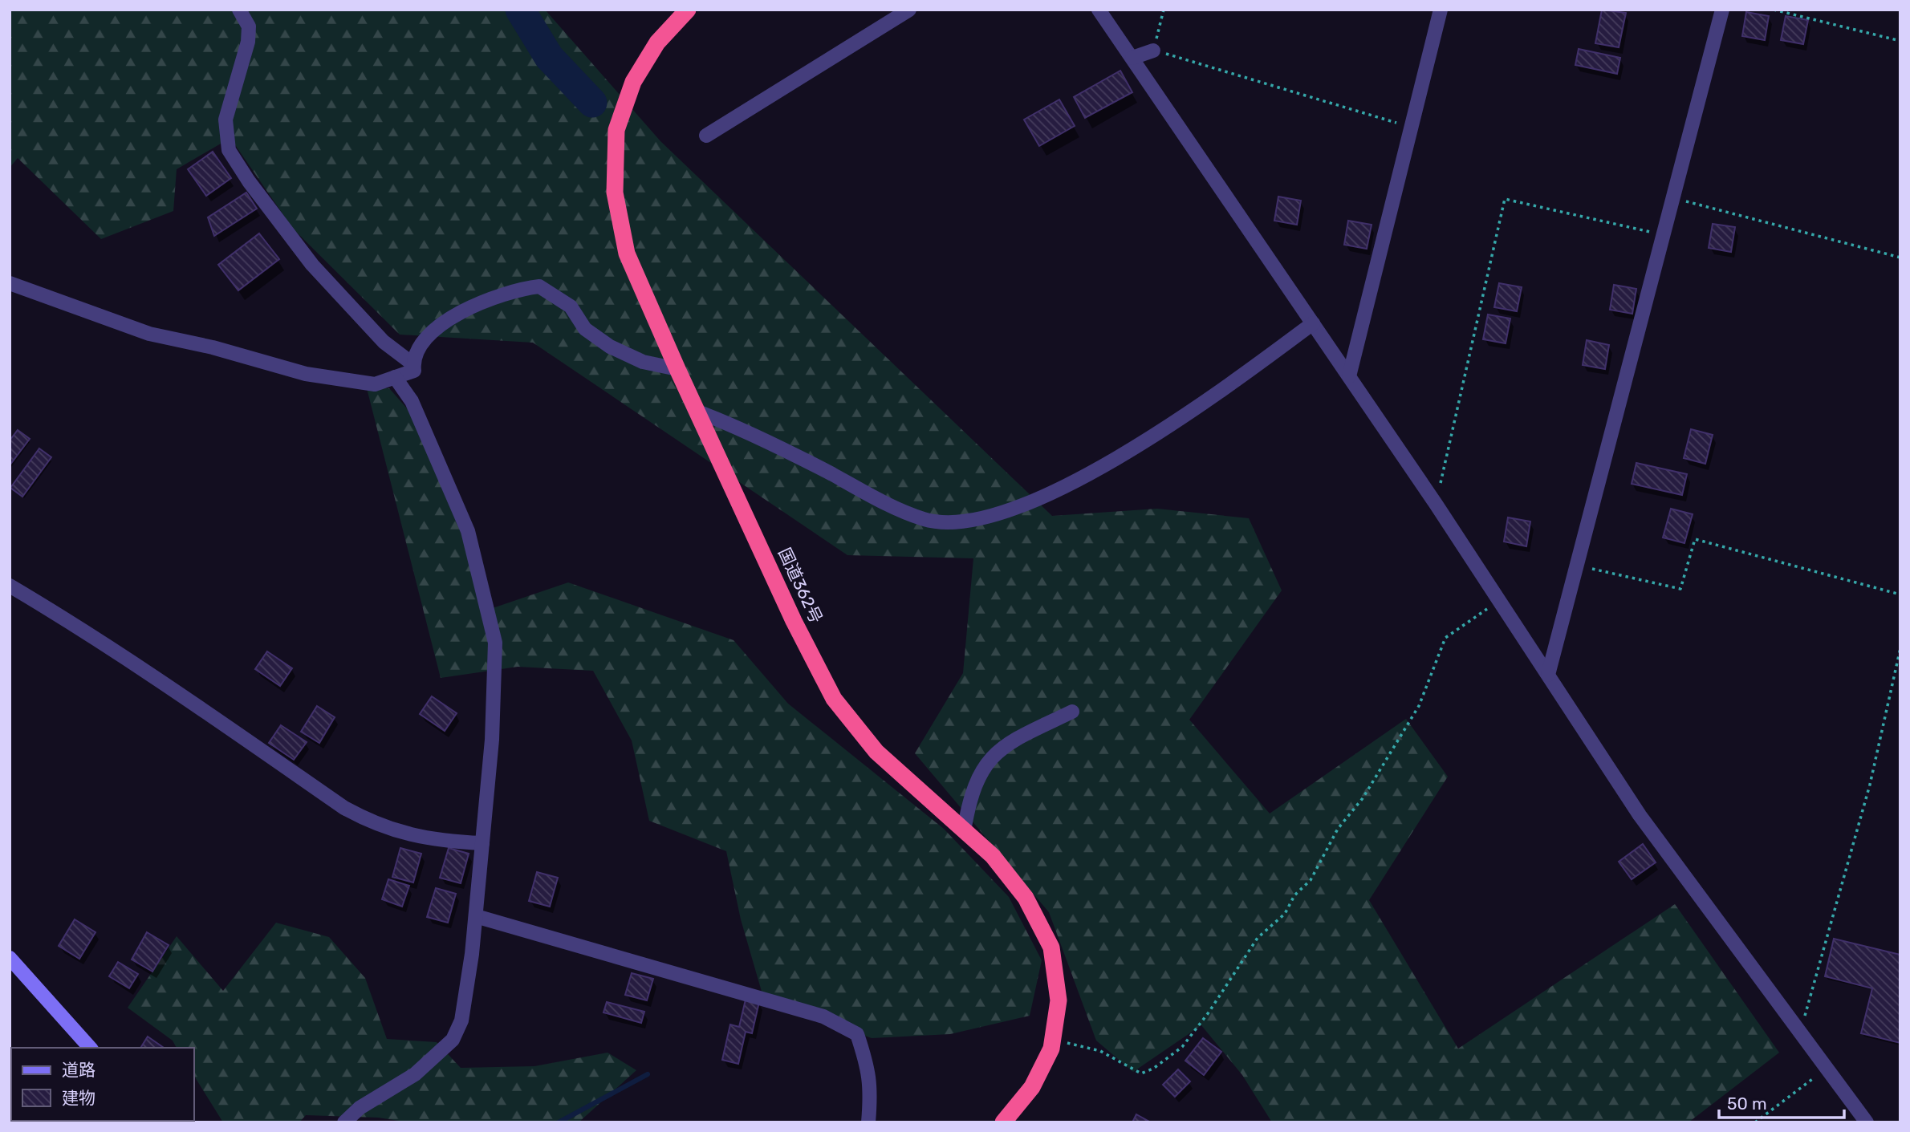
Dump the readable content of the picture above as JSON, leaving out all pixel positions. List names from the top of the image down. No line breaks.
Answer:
{"streets":{"highway":["国道362号"]},"legend":["道路","建物"],"scale_bar":"50 m"}
